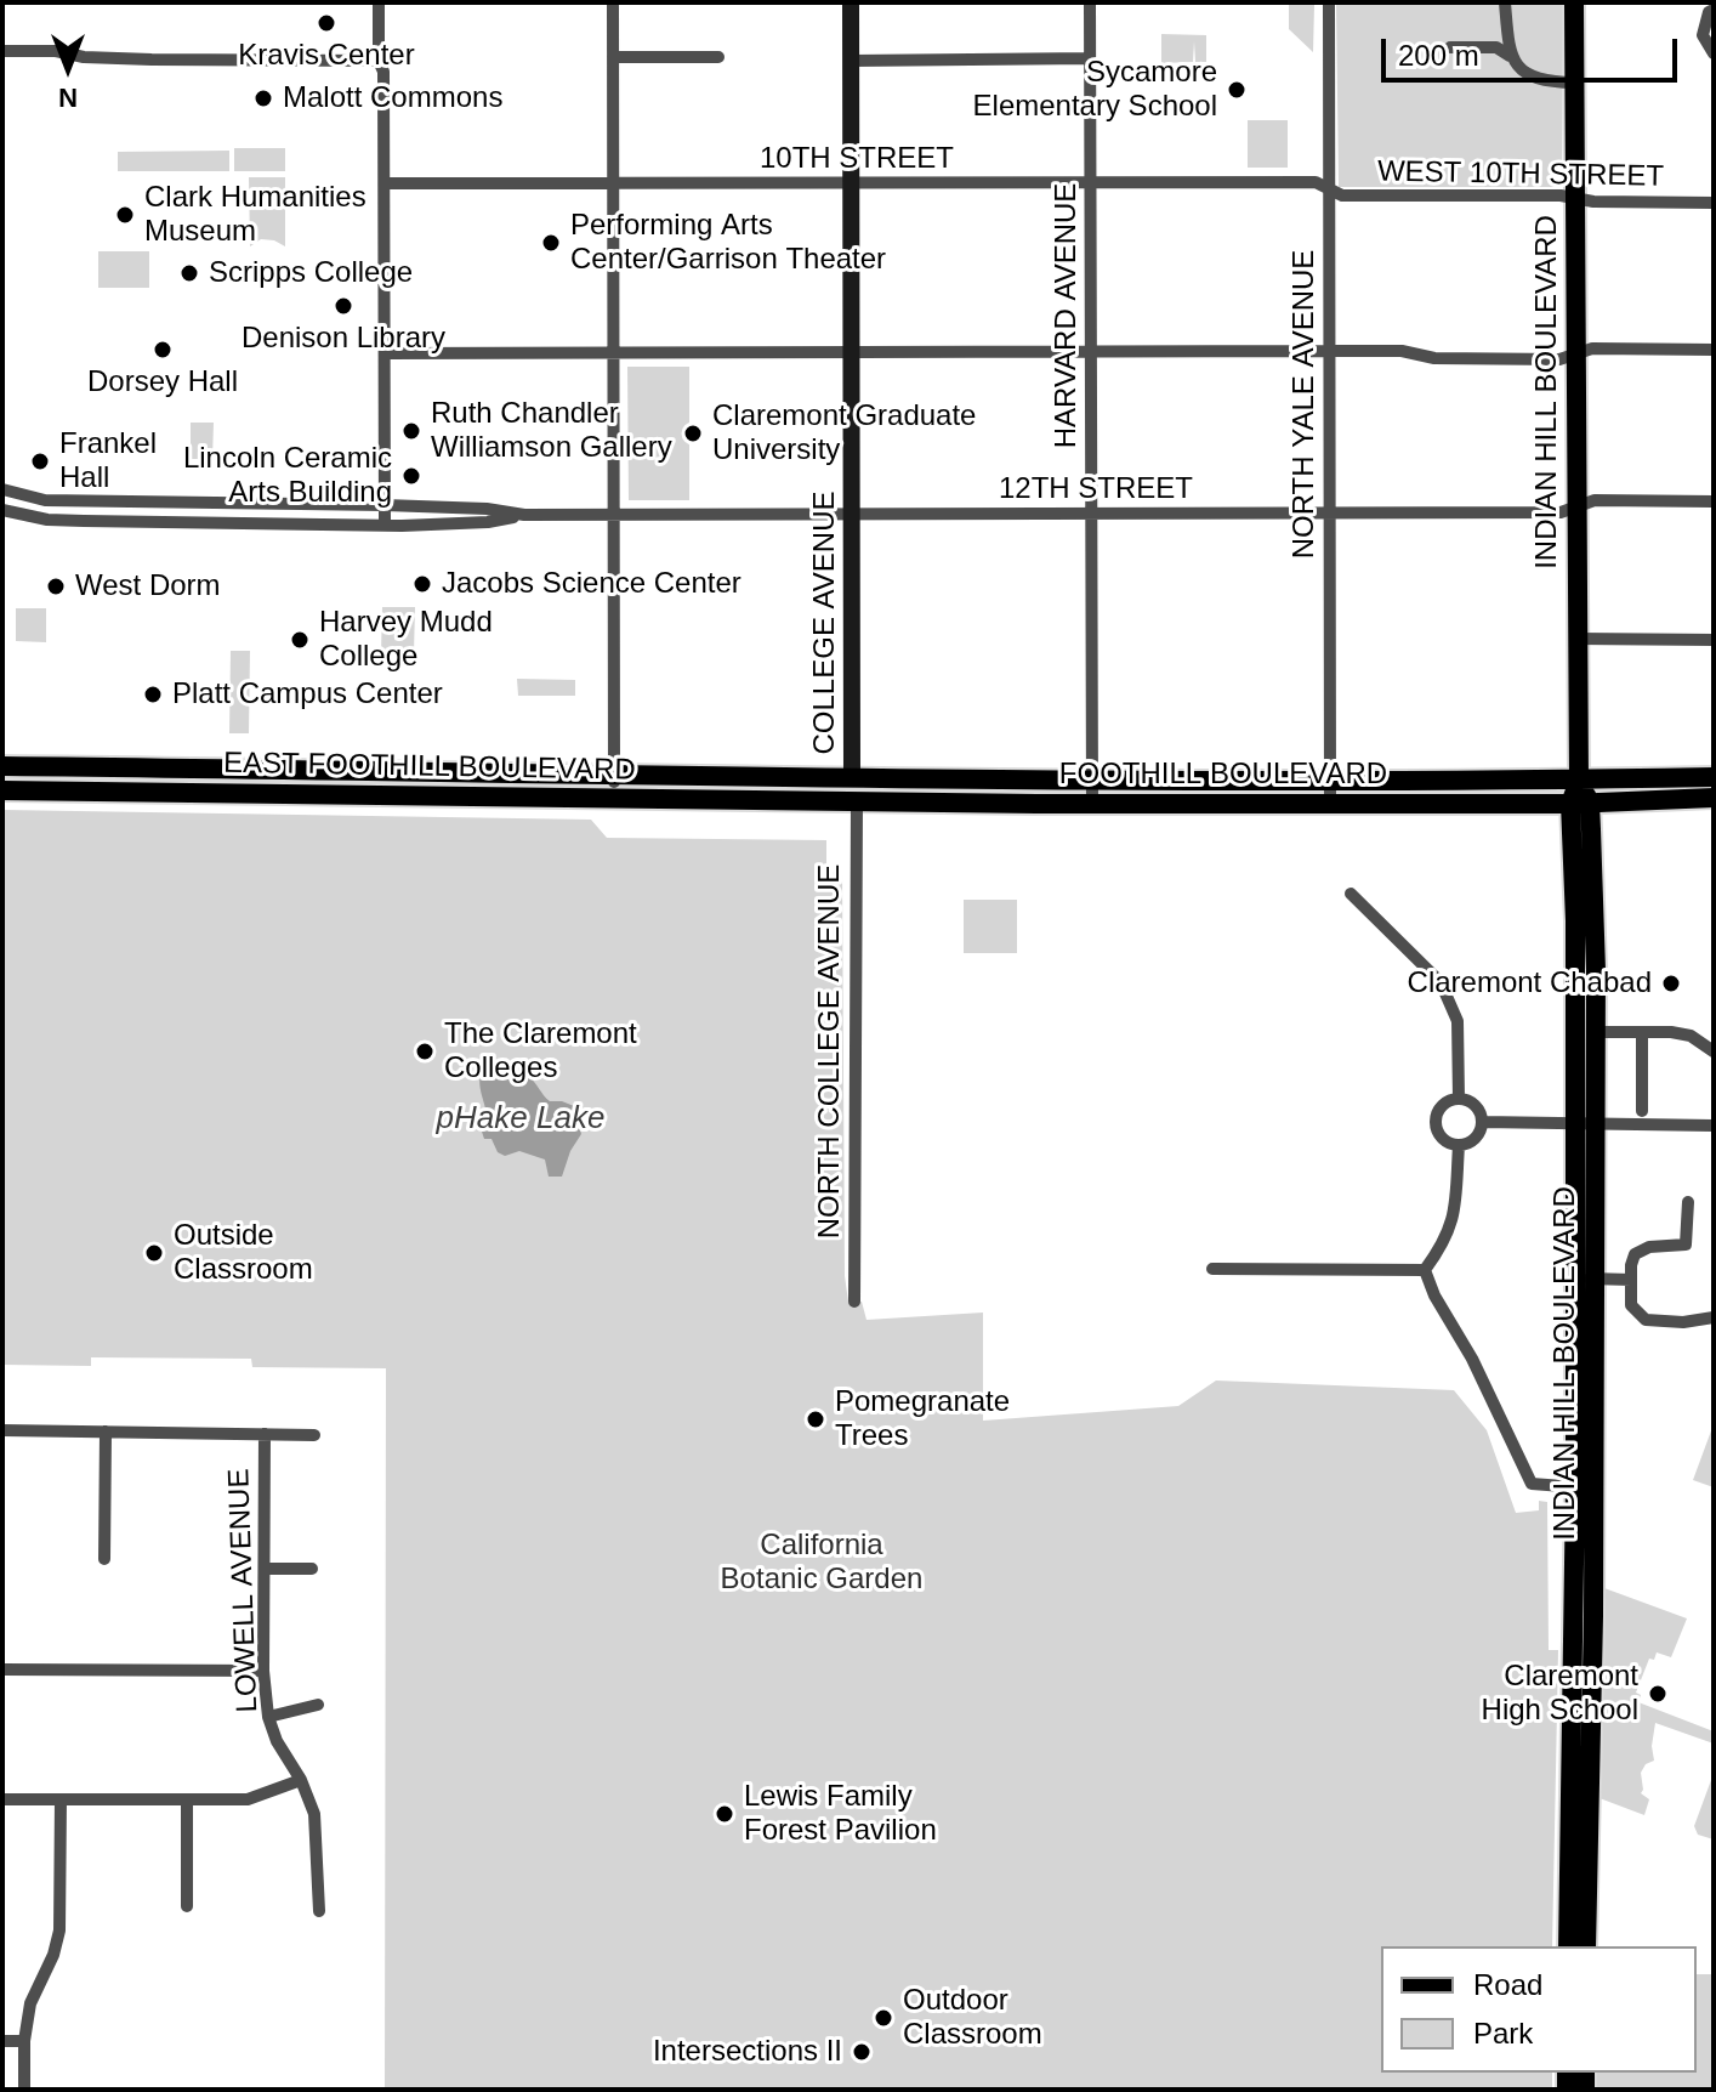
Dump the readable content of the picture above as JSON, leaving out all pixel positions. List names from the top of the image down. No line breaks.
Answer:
{"streets":{"main road":["INDIAN HILL BOULEVARD","EAST FOOTHILL BOULEVARD","FOOTHILL BOULEVARD"],"street":["10TH STREET","WEST 10TH STREET","HARVARD AVENUE","NORTH YALE AVENUE","12TH STREET","COLLEGE AVENUE","NORTH COLLEGE AVENUE","LOWELL AVENUE"]},"crossings":[["10TH STREET","WEST 10TH STREET"],["10TH STREET","HARVARD AVENUE"],["10TH STREET","NORTH YALE AVENUE"],["10TH STREET","COLLEGE AVENUE"],["WEST 10TH STREET","INDIAN HILL BOULEVARD"],["WEST 10TH STREET","NORTH YALE AVENUE"],["HARVARD AVENUE","12TH STREET"],["HARVARD AVENUE","FOOTHILL BOULEVARD"],["INDIAN HILL BOULEVARD","12TH STREET"],["INDIAN HILL BOULEVARD","FOOTHILL BOULEVARD"],["NORTH YALE AVENUE","12TH STREET"],["NORTH YALE AVENUE","FOOTHILL BOULEVARD"],["12TH STREET","COLLEGE AVENUE"],["COLLEGE AVENUE","EAST FOOTHILL BOULEVARD"],["COLLEGE AVENUE","FOOTHILL BOULEVARD"],["EAST FOOTHILL BOULEVARD","FOOTHILL BOULEVARD"],["EAST FOOTHILL BOULEVARD","NORTH COLLEGE AVENUE"],["FOOTHILL BOULEVARD","NORTH COLLEGE AVENUE"]],"water":["pHake Lake"],"parks":["California Botanic Garden"],"places":["Kravis Center","Sycamore Elementary School","Malott Commons","Clark Humanities Museum","Performing Arts Center/Garrison Theater","Scripps College","Denison Library","Dorsey Hall","Ruth Chandler Williamson Gallery","Claremont Graduate University","Frankel Hall","Lincoln Ceramic Arts Building","Jacobs Science Center","West Dorm","Harvey Mudd College","Platt Campus Center","Claremont Chabad","The Claremont Colleges","Outside Classroom","Pomegranate Trees","Claremont High School","Lewis Family Forest Pavilion","Outdoor Classroom","Intersections II"],"legend":["Road","Park"],"scale_bar":"200 m","north":"bottom"}
